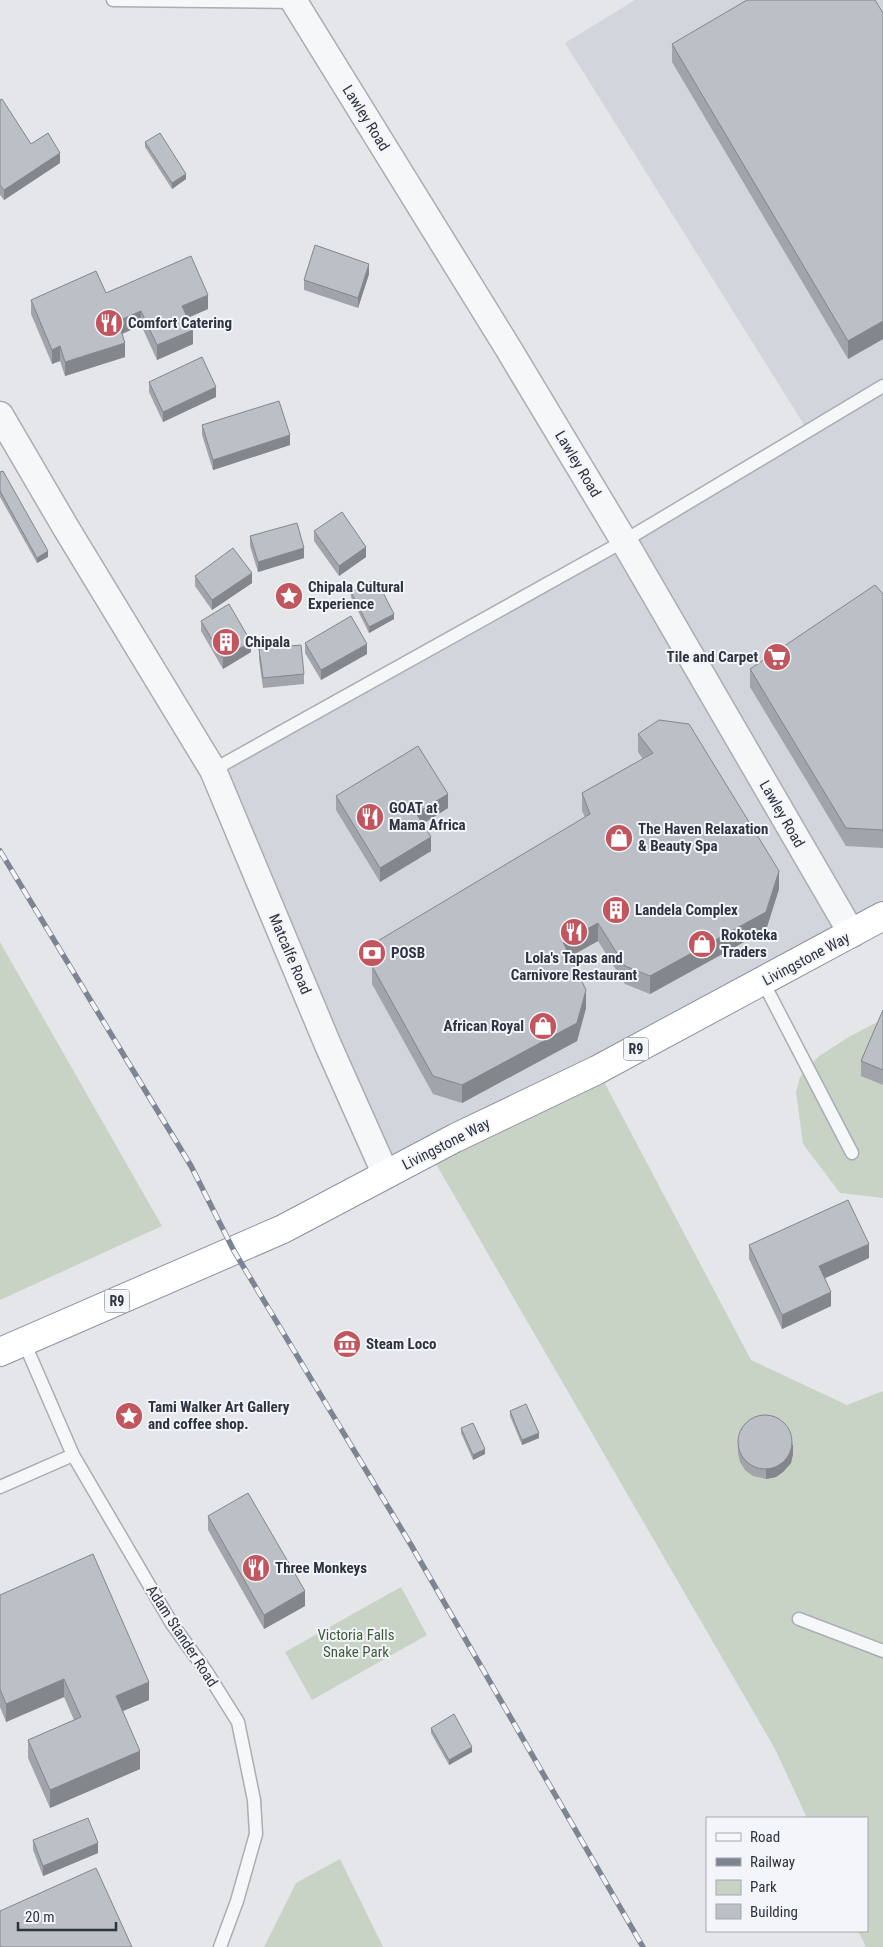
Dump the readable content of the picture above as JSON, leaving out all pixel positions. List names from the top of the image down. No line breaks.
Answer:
{"streets":{"highway":["Livingstone Way","R9"],"street":["Lawley Road","Matcalfe Road"],"lane":["Adam Stander Road"]},"crossings":[["Lawley Road","Livingstone Way"],["Matcalfe Road","Livingstone Way"],["Livingstone Way","Adam Stander Road"]],"parks":["Victoria Falls Snake Park"],"places":{"restaurant":["Comfort Catering","GOAT at Mama Africa","Lola's Tapas and Carnivore Restaurant","Three Monkeys"],"place":["Chipala Cultural Experience","Tami Walker Art Gallery and coffee shop."],"building":["Chipala","Landela Complex"],"supermarket":["Tile and Carpet"],"shop":["The Haven Relaxation & Beauty Spa","Rokoteka Traders","African Royal"],"bank":["POSB"],"museum":["Steam Loco"]},"legend":["Road","Railway","Park","Building"],"scale_bar":"20 m"}
